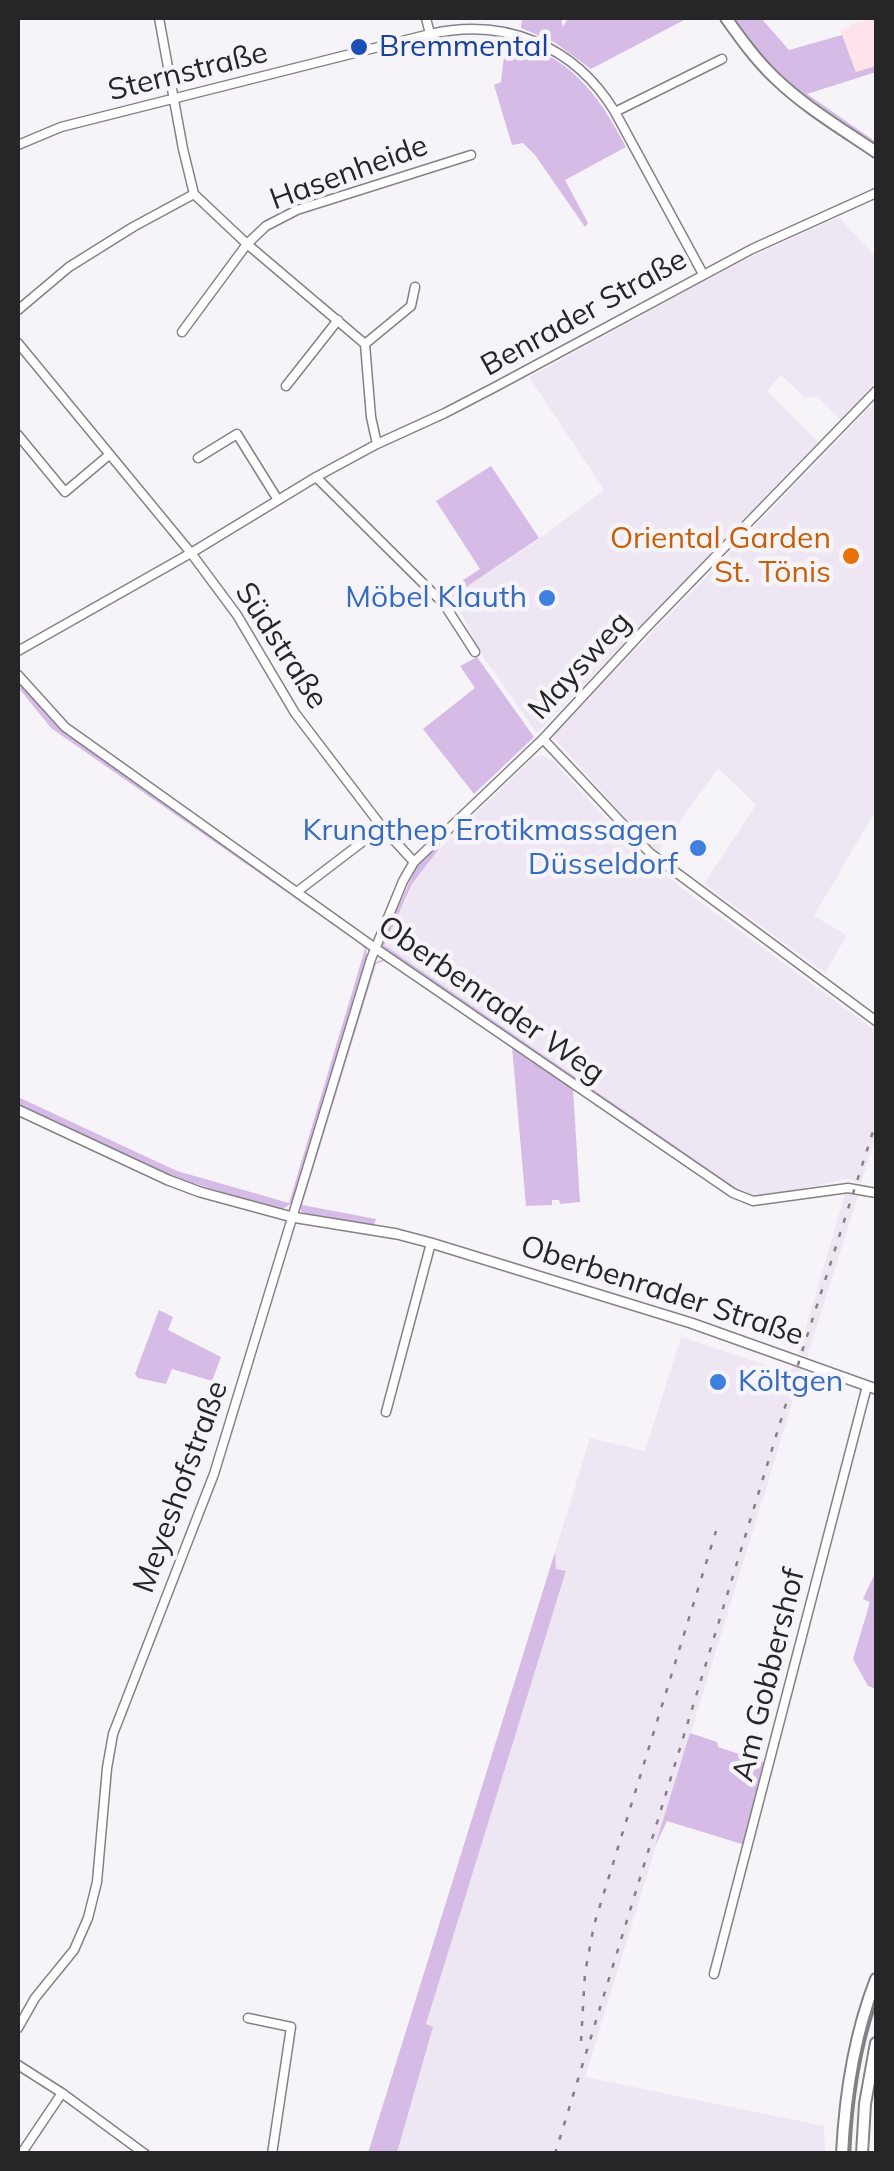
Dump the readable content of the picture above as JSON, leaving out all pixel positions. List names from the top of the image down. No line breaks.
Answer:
{"streets":{"street":["Sternstraße","Hasenheide","Benrader Straße","Südstraße","Maysweg","Oberbenrader Weg","Oberbenrader Straße","Meyeshofstraße","Am Gobbershof"]},"crossings":[["Sternstraße","Benrader Straße"],["Benrader Straße","Südstraße"],["Südstraße","Maysweg"],["Maysweg","Oberbenrader Weg"],["Maysweg","Meyeshofstraße"],["Oberbenrader Weg","Meyeshofstraße"],["Oberbenrader Straße","Meyeshofstraße"],["Oberbenrader Straße","Am Gobbershof"]],"places":["Bremmental","Oriental Garden St. Tönis","Möbel Klauth","Krungthep Erotikmassagen Düsseldorf","Költgen"]}
